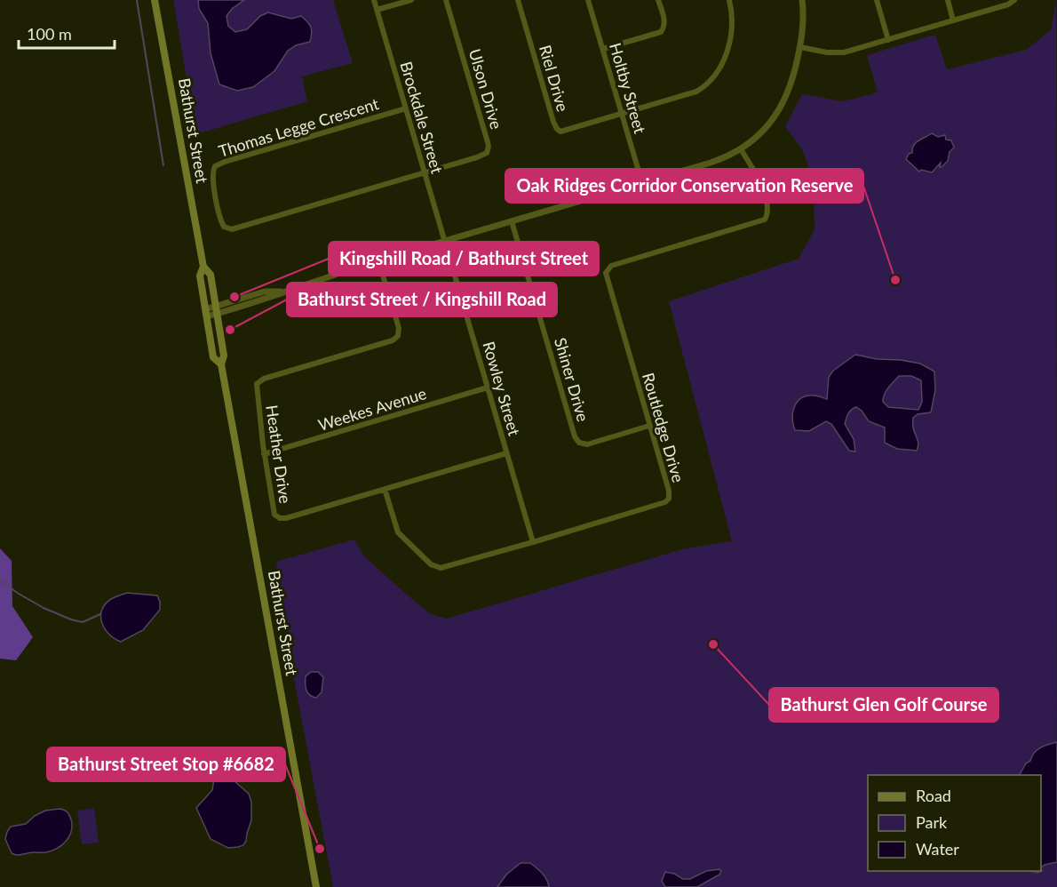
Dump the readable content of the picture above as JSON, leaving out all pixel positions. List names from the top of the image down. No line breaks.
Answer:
{"streets":{"main road":["Bathurst Street"],"street":["Riel Drive","Holtby Street","Ulson Drive","Brockdale Street","Thomas Legge Crescent","Shiner Drive","Rowley Street","Weekes Avenue","Routledge Drive","Heather Drive"]},"crossings":[["Riel Drive","Holtby Street"],["Ulson Drive","Brockdale Street"],["Ulson Drive","Thomas Legge Crescent"],["Brockdale Street","Thomas Legge Crescent"],["Brockdale Street","Rowley Street"],["Shiner Drive","Routledge Drive"],["Rowley Street","Weekes Avenue"],["Rowley Street","Routledge Drive"],["Rowley Street","Heather Drive"],["Weekes Avenue","Heather Drive"],["Routledge Drive","Heather Drive"]],"places":["Oak Ridges Corridor Conservation Reserve","Kingshill Road / Bathurst Street","Bathurst Street / Kingshill Road","Bathurst Glen Golf Course","Bathurst Street Stop #6682"],"legend":["Road","Park","Water"],"scale_bar":"100 m"}
